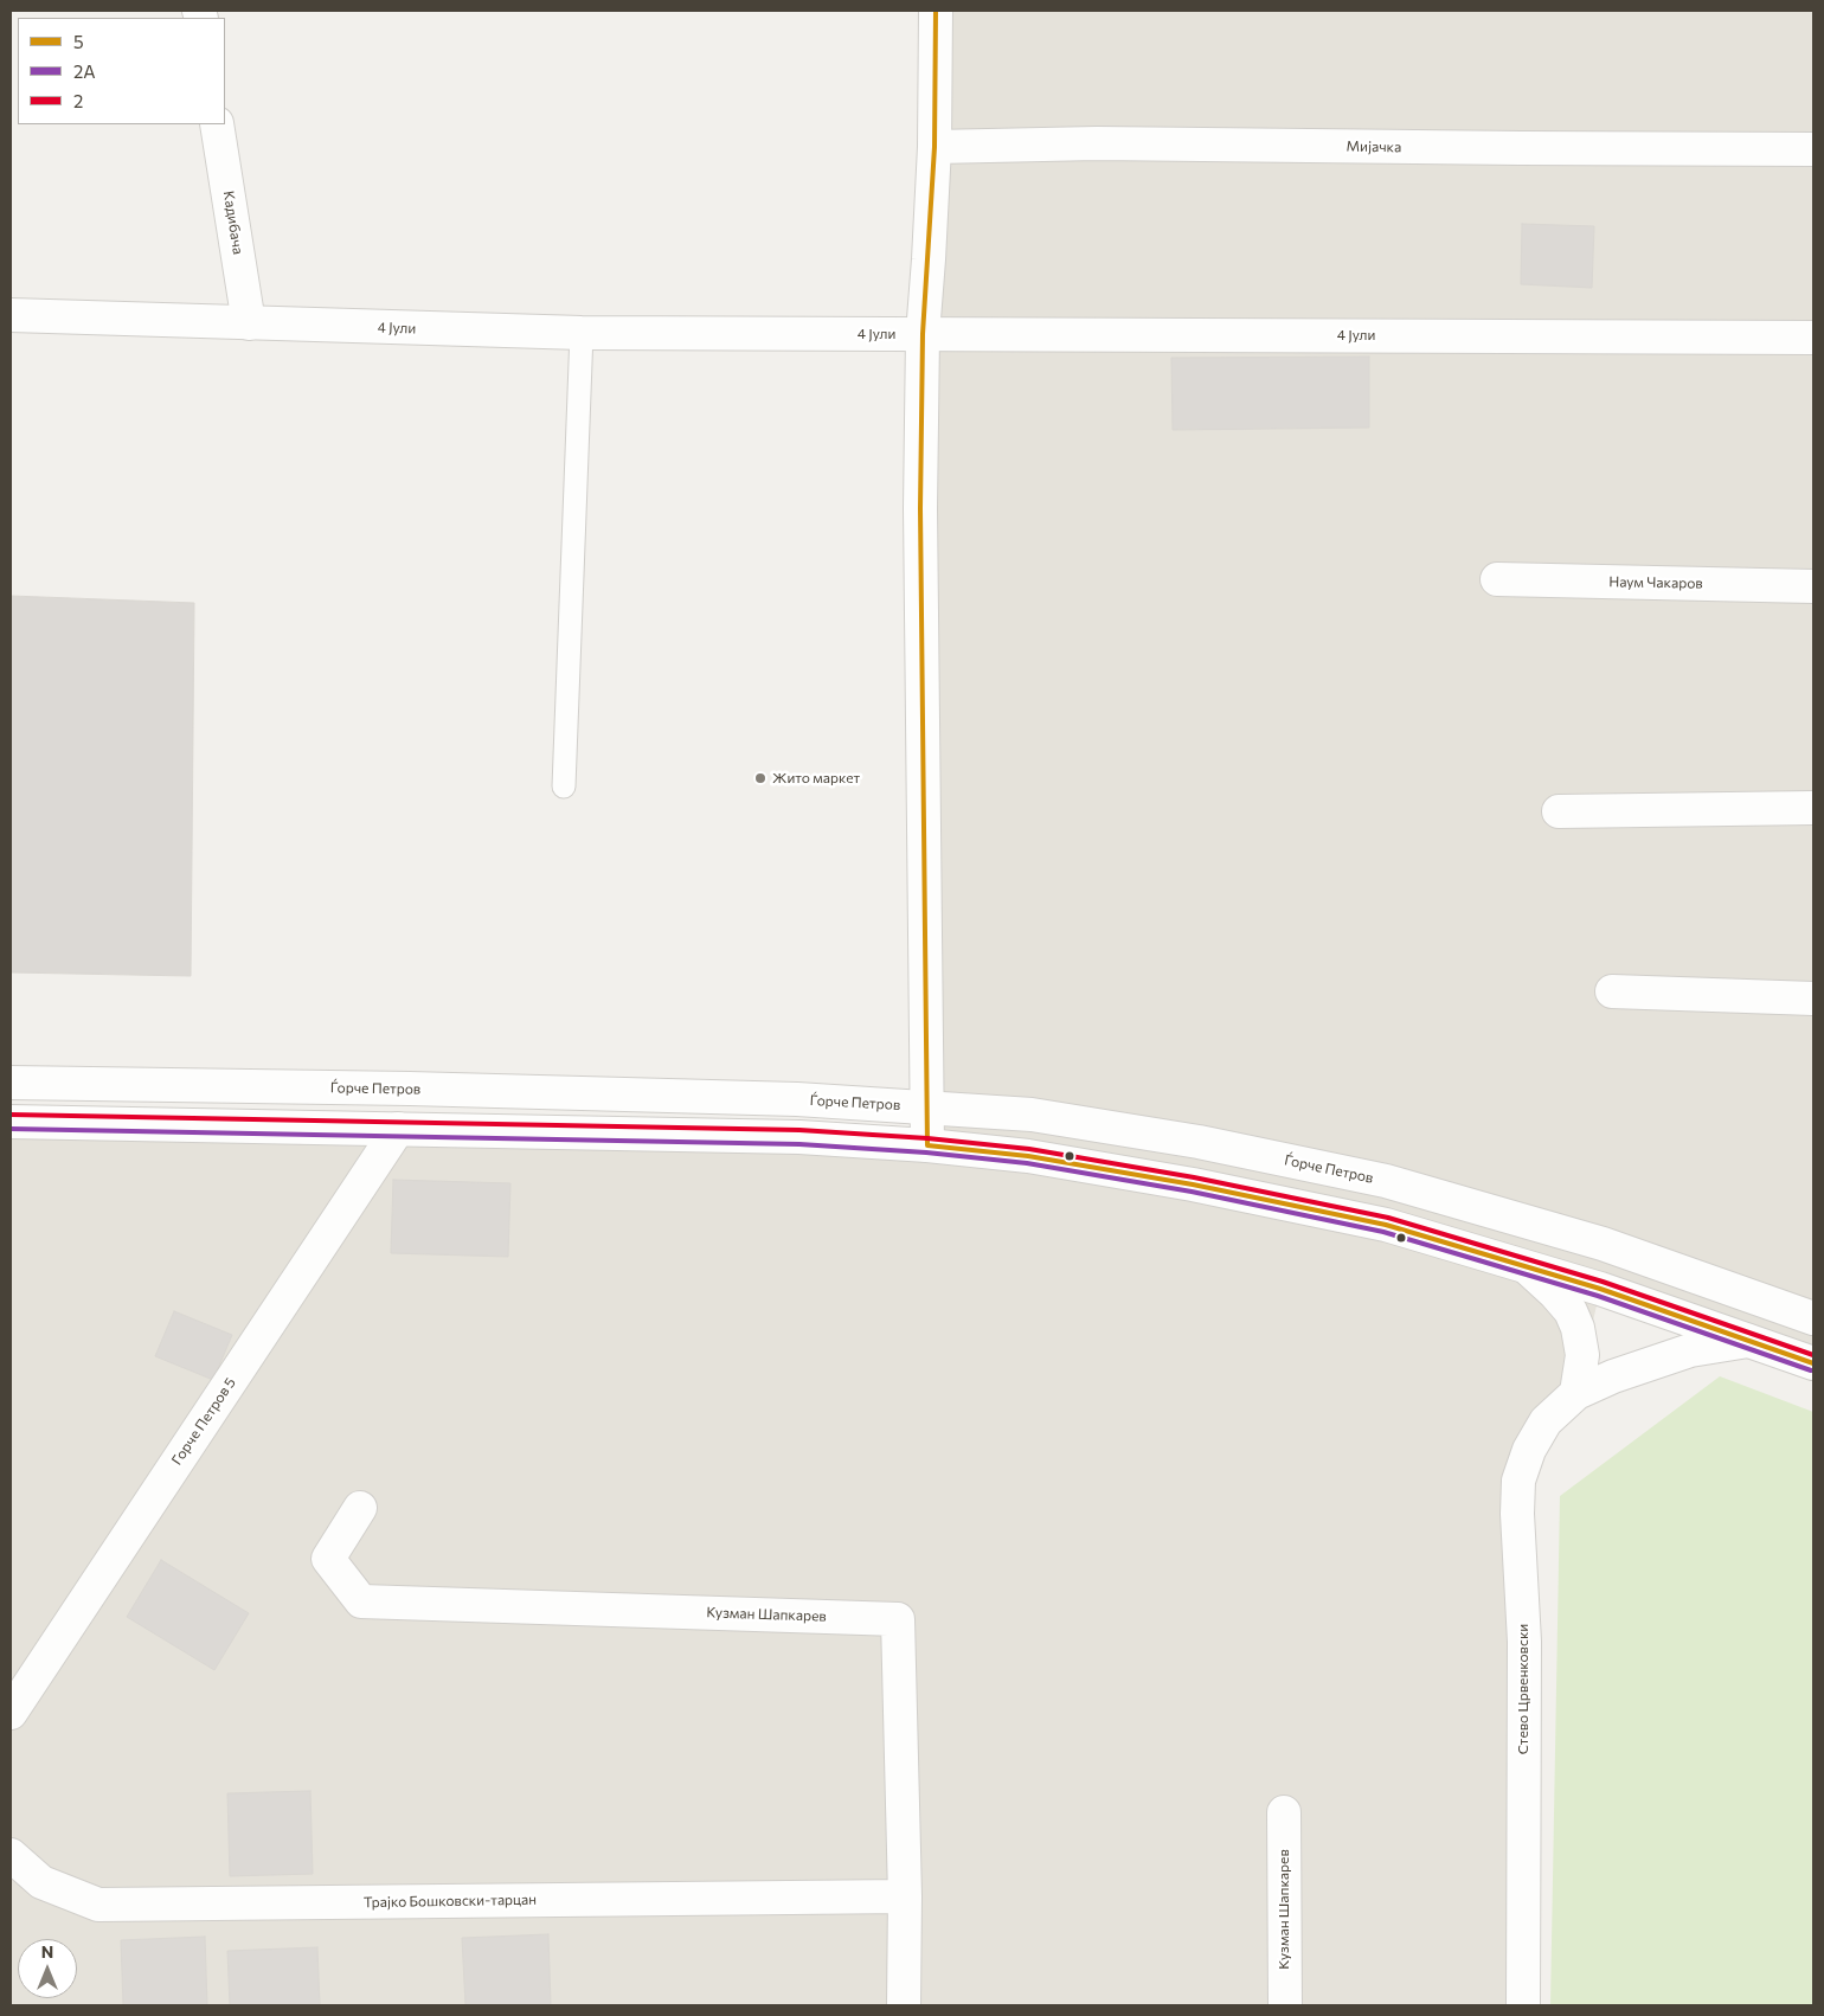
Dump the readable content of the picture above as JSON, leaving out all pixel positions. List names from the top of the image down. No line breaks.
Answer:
{"streets":{"street":["Мијачка","Кадибача","4 Јули","Наум Чакаров","Ѓорче Петров","Горче Петров 5","Кузман Шапкарев","Стево Црвенковски","Трајко Бошковски-тарцан"]},"crossings":[["Кадибача","4 Јули"],["Кузман Шапкарев","Трајко Бошковски-тарцан"]],"places":["Жито маркет"],"lines":["transit line 5","transit line 2","transit line 2A"],"legend":["5","2A","2"],"north":"top"}
